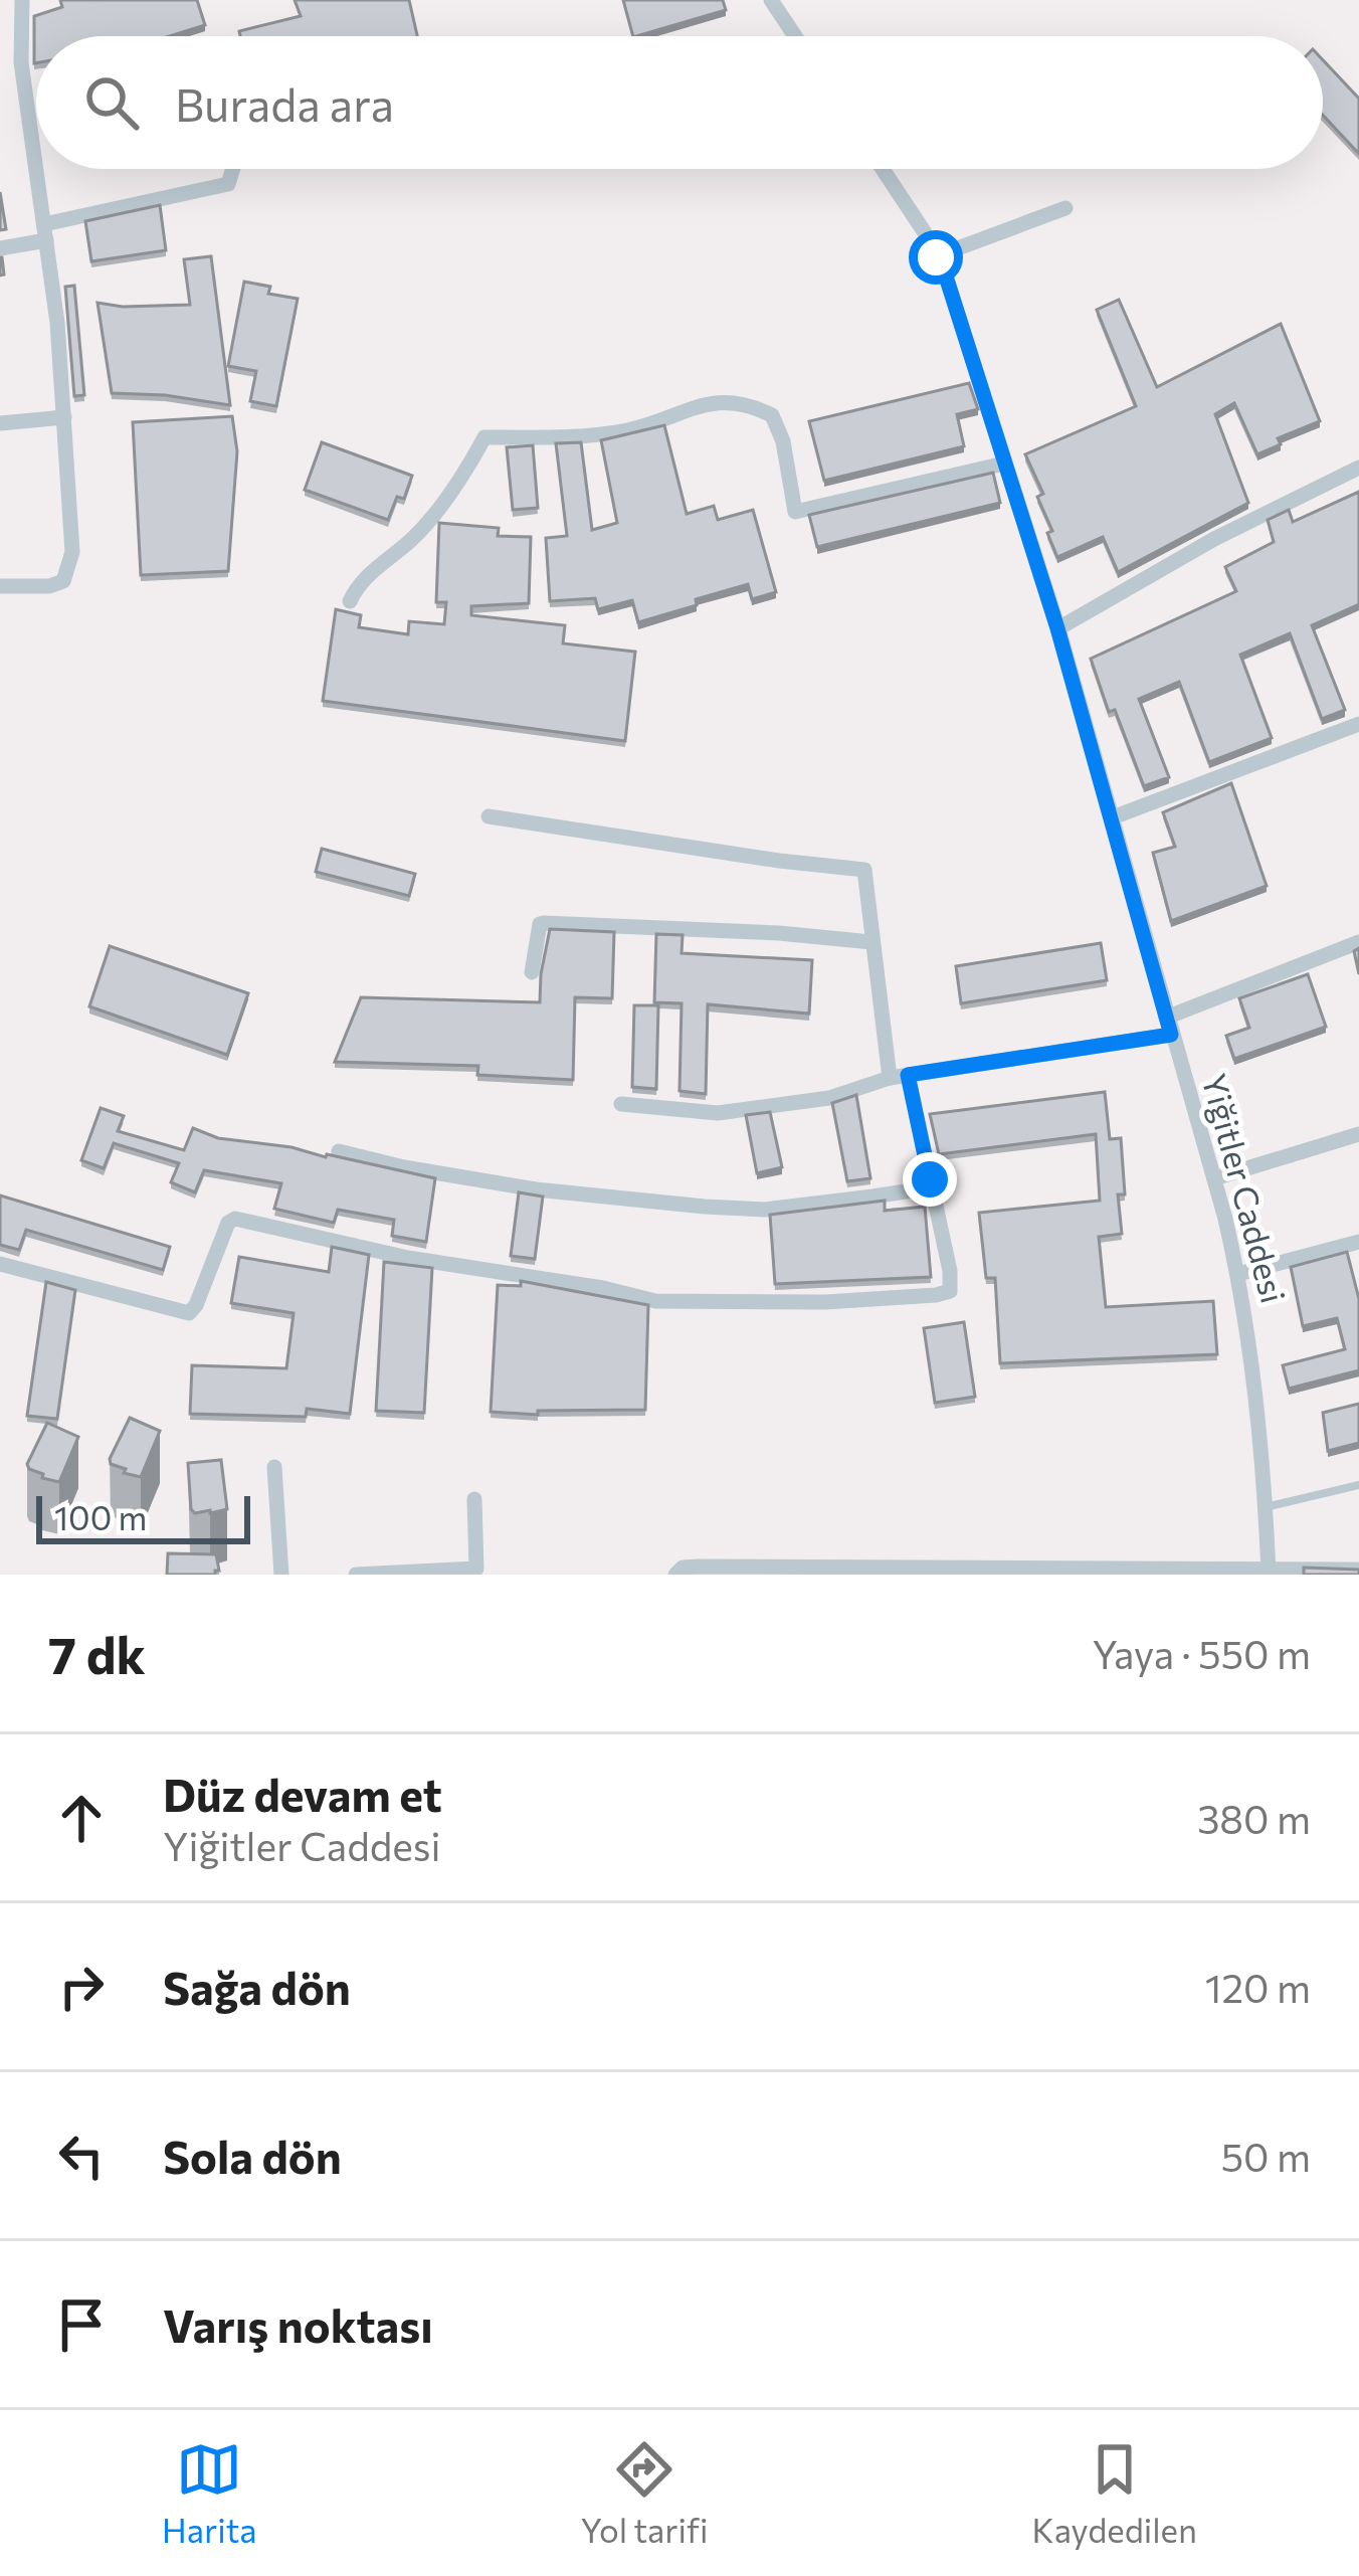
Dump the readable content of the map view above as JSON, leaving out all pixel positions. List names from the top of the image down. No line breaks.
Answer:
{"streets":{"street":["Yiğitler Caddesi"]},"scale_bar":"100 m","page":{"search":"Burada ara","scale":"100 m","heading":["7 dk","Yaya · 550 m"],"list":[["Düz devam et","Yiğitler Caddesi","380 m"],["Sağa dön","120 m"],["Sola dön","50 m"],"Varış noktası"],"nav":["Harita","Yol tarifi","Kaydedilen"]}}
